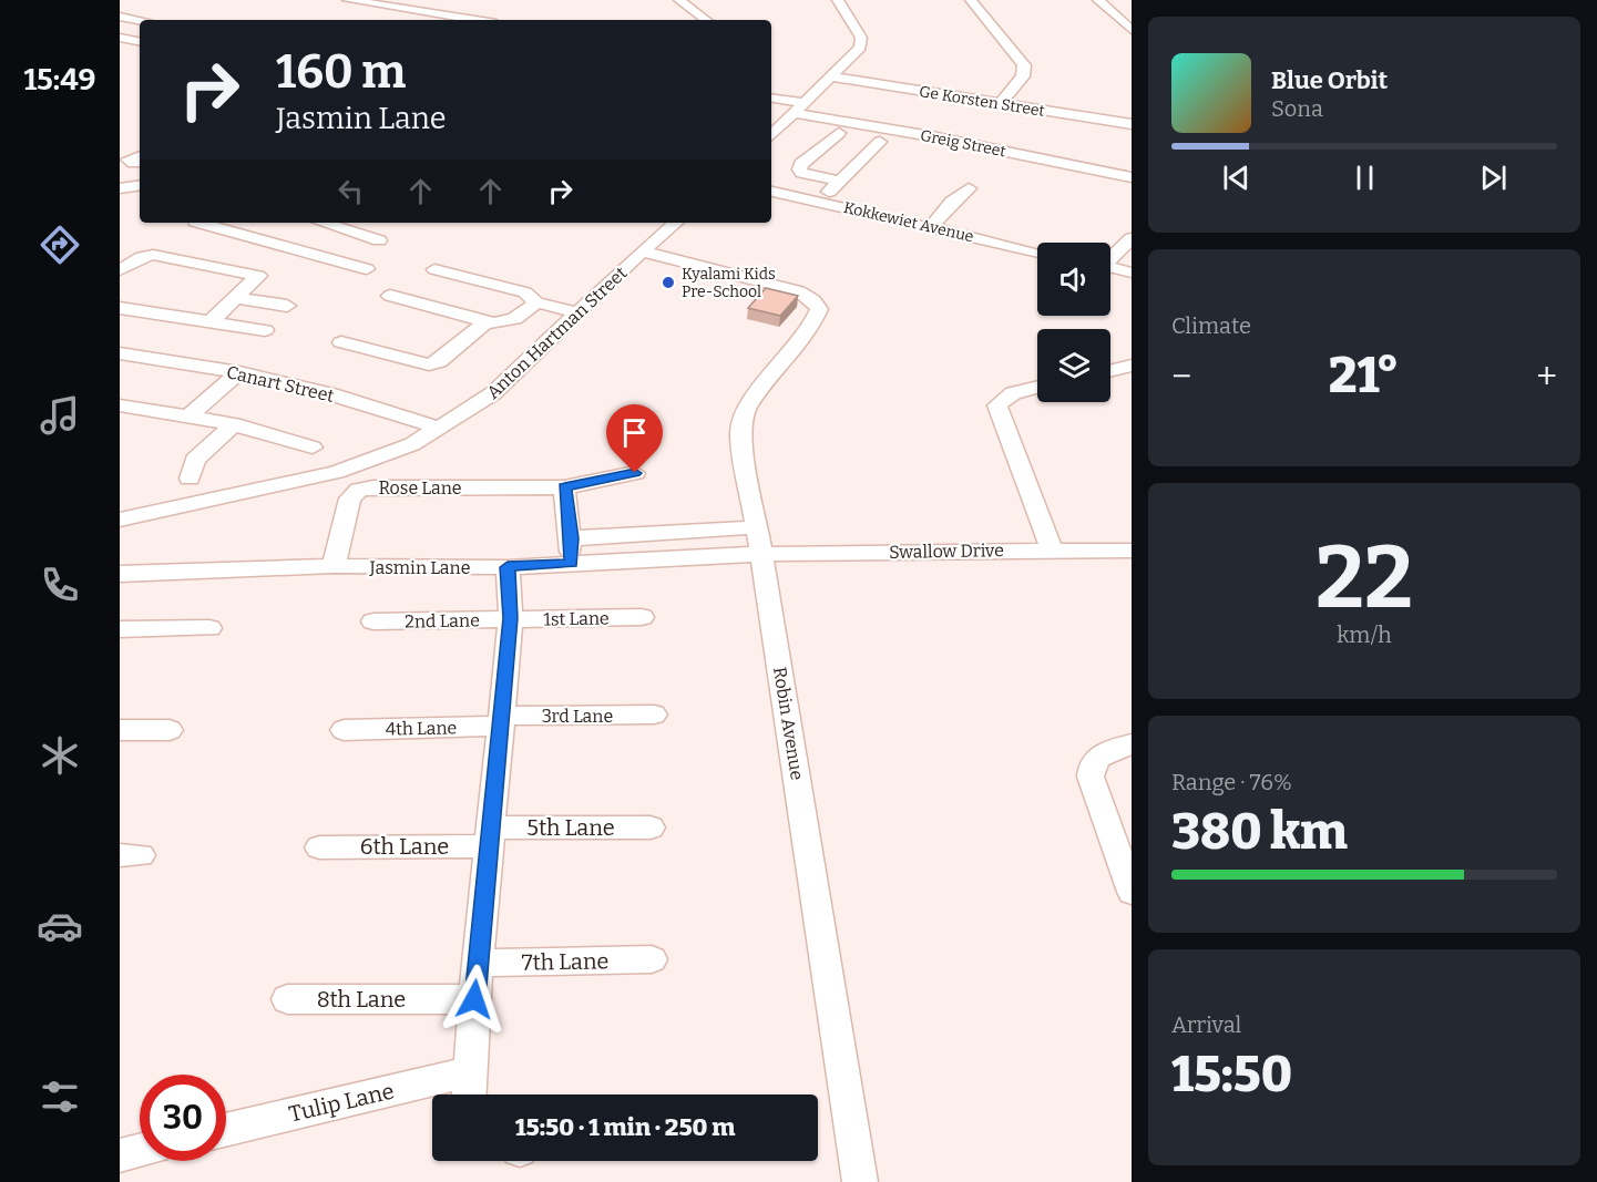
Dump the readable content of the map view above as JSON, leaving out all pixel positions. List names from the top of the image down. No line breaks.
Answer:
{"streets":{"street":["Ge Korsten Street","Greig Street","Kokkewiet Avenue","Anton Hartman Street","Canart Street","Rose Lane","Swallow Drive","Jasmin Lane","1st Lane","2nd Lane","3rd Lane","Robin Avenue","4th Lane","5th Lane","6th Lane","7th Lane","8th Lane","Tulip Lane"]},"crossings":[["Anton Hartman Street","Canart Street"],["Anton Hartman Street","Robin Avenue"],["Rose Lane","Jasmin Lane"],["Swallow Drive","Jasmin Lane"],["Swallow Drive","Robin Avenue"],["Jasmin Lane","Robin Avenue"],["1st Lane","2nd Lane"],["3rd Lane","4th Lane"],["5th Lane","6th Lane"]],"places":["Kyalami Kids Pre-School"],"page":{"tabs":"15:49","turn":["160 m","Jasmin Lane"],"song":["Blue Orbit","Sona"],"tile":["Climate",["22","km/h"],["Range · 76%","380 km"],["Arrival","15:50"]],"heat":["−","21°","+"],"limit":"30","trip":"15:50 · 1 min · 250 m"}}
